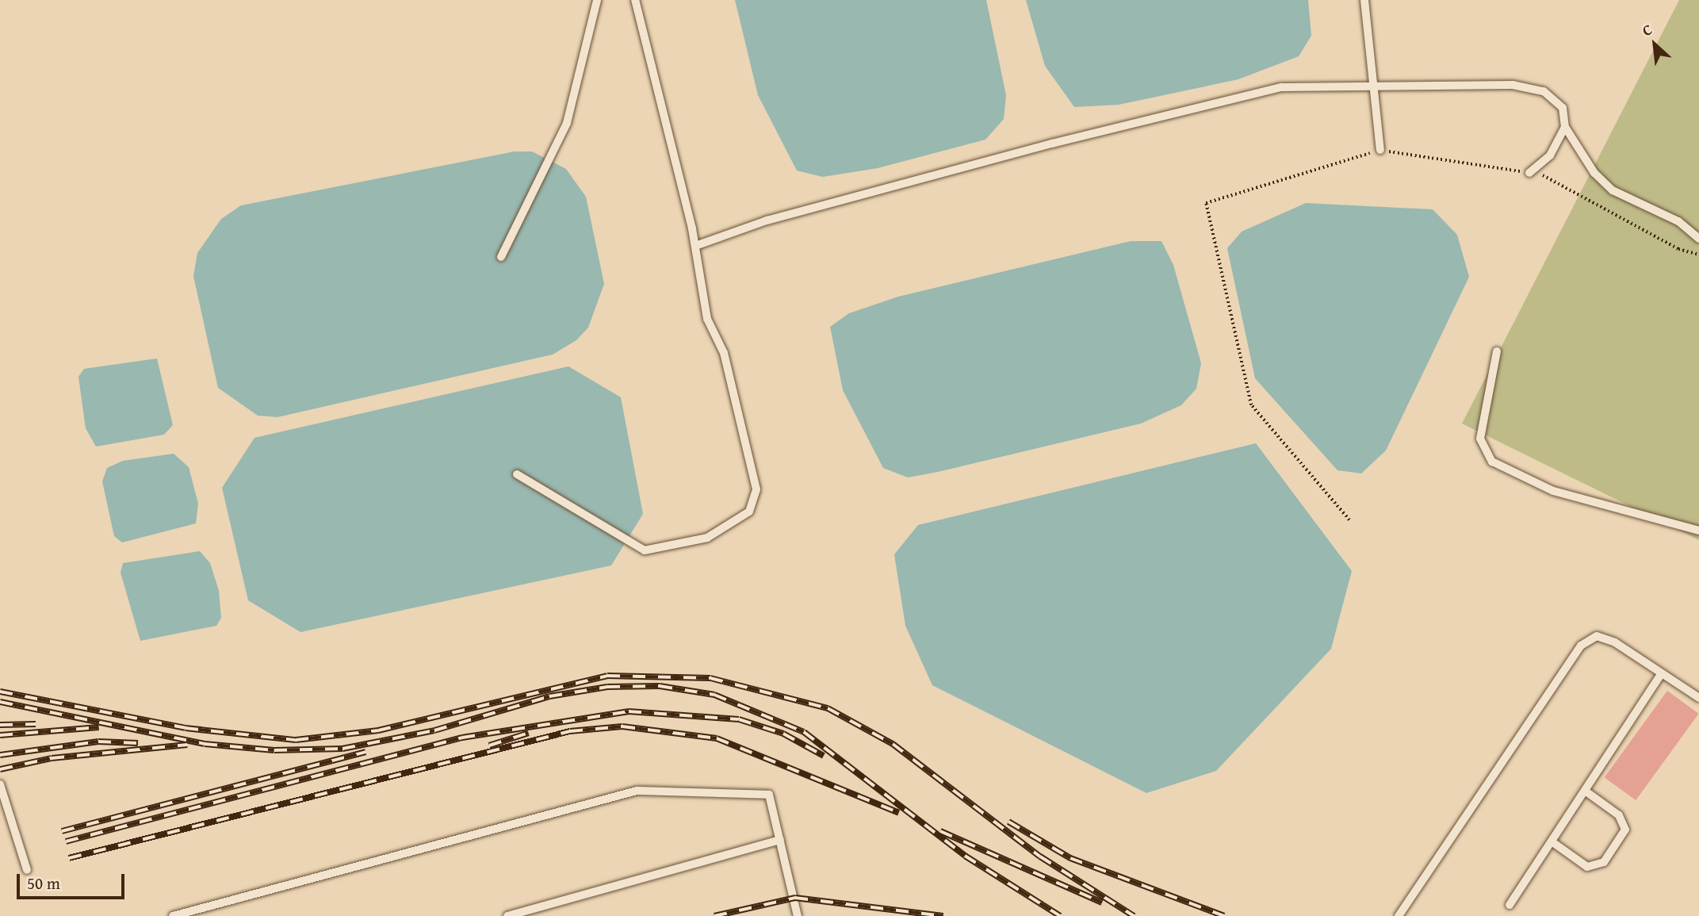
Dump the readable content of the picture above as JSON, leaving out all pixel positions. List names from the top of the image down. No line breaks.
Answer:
{"scale_bar":"50 m","north":"top left"}
